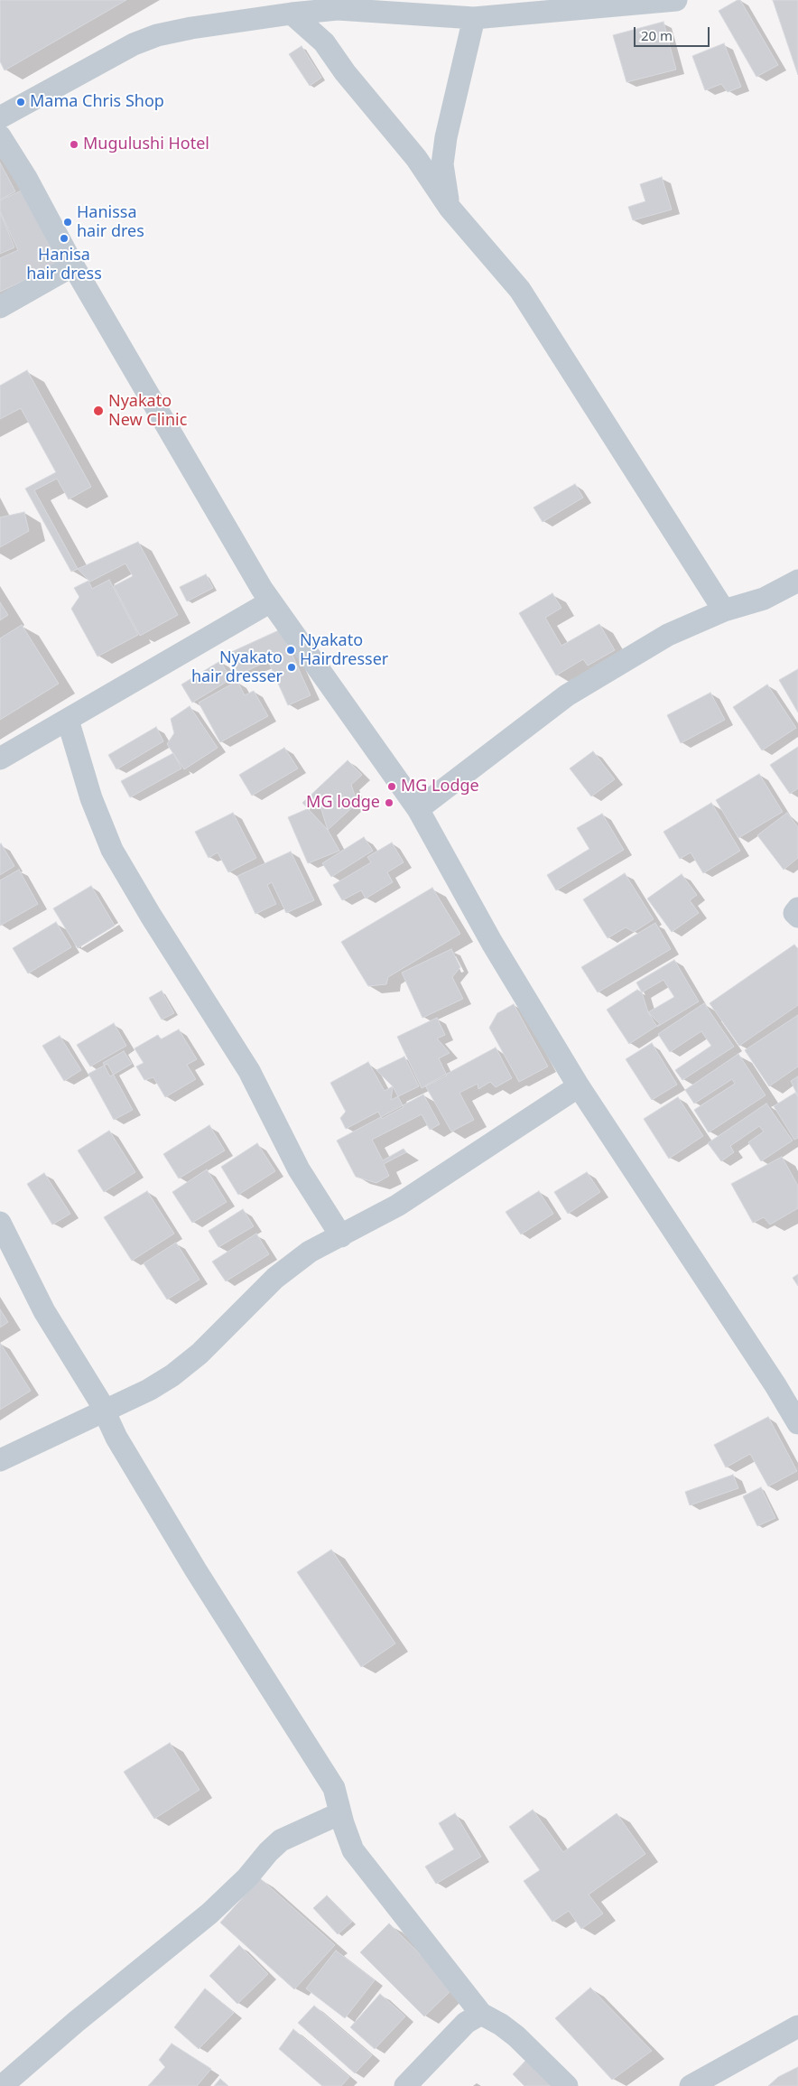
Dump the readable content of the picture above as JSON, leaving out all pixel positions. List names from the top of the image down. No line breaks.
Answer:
{"places":["Mama Chris Shop","Mugulushi Hotel","Hanissa hair dres","Hanisa hair dress","Nyakato New Clinic","Nyakato Hairdresser","Nyakato hair dresser","MG Lodge","MG lodge"],"scale_bar":"20 m"}
